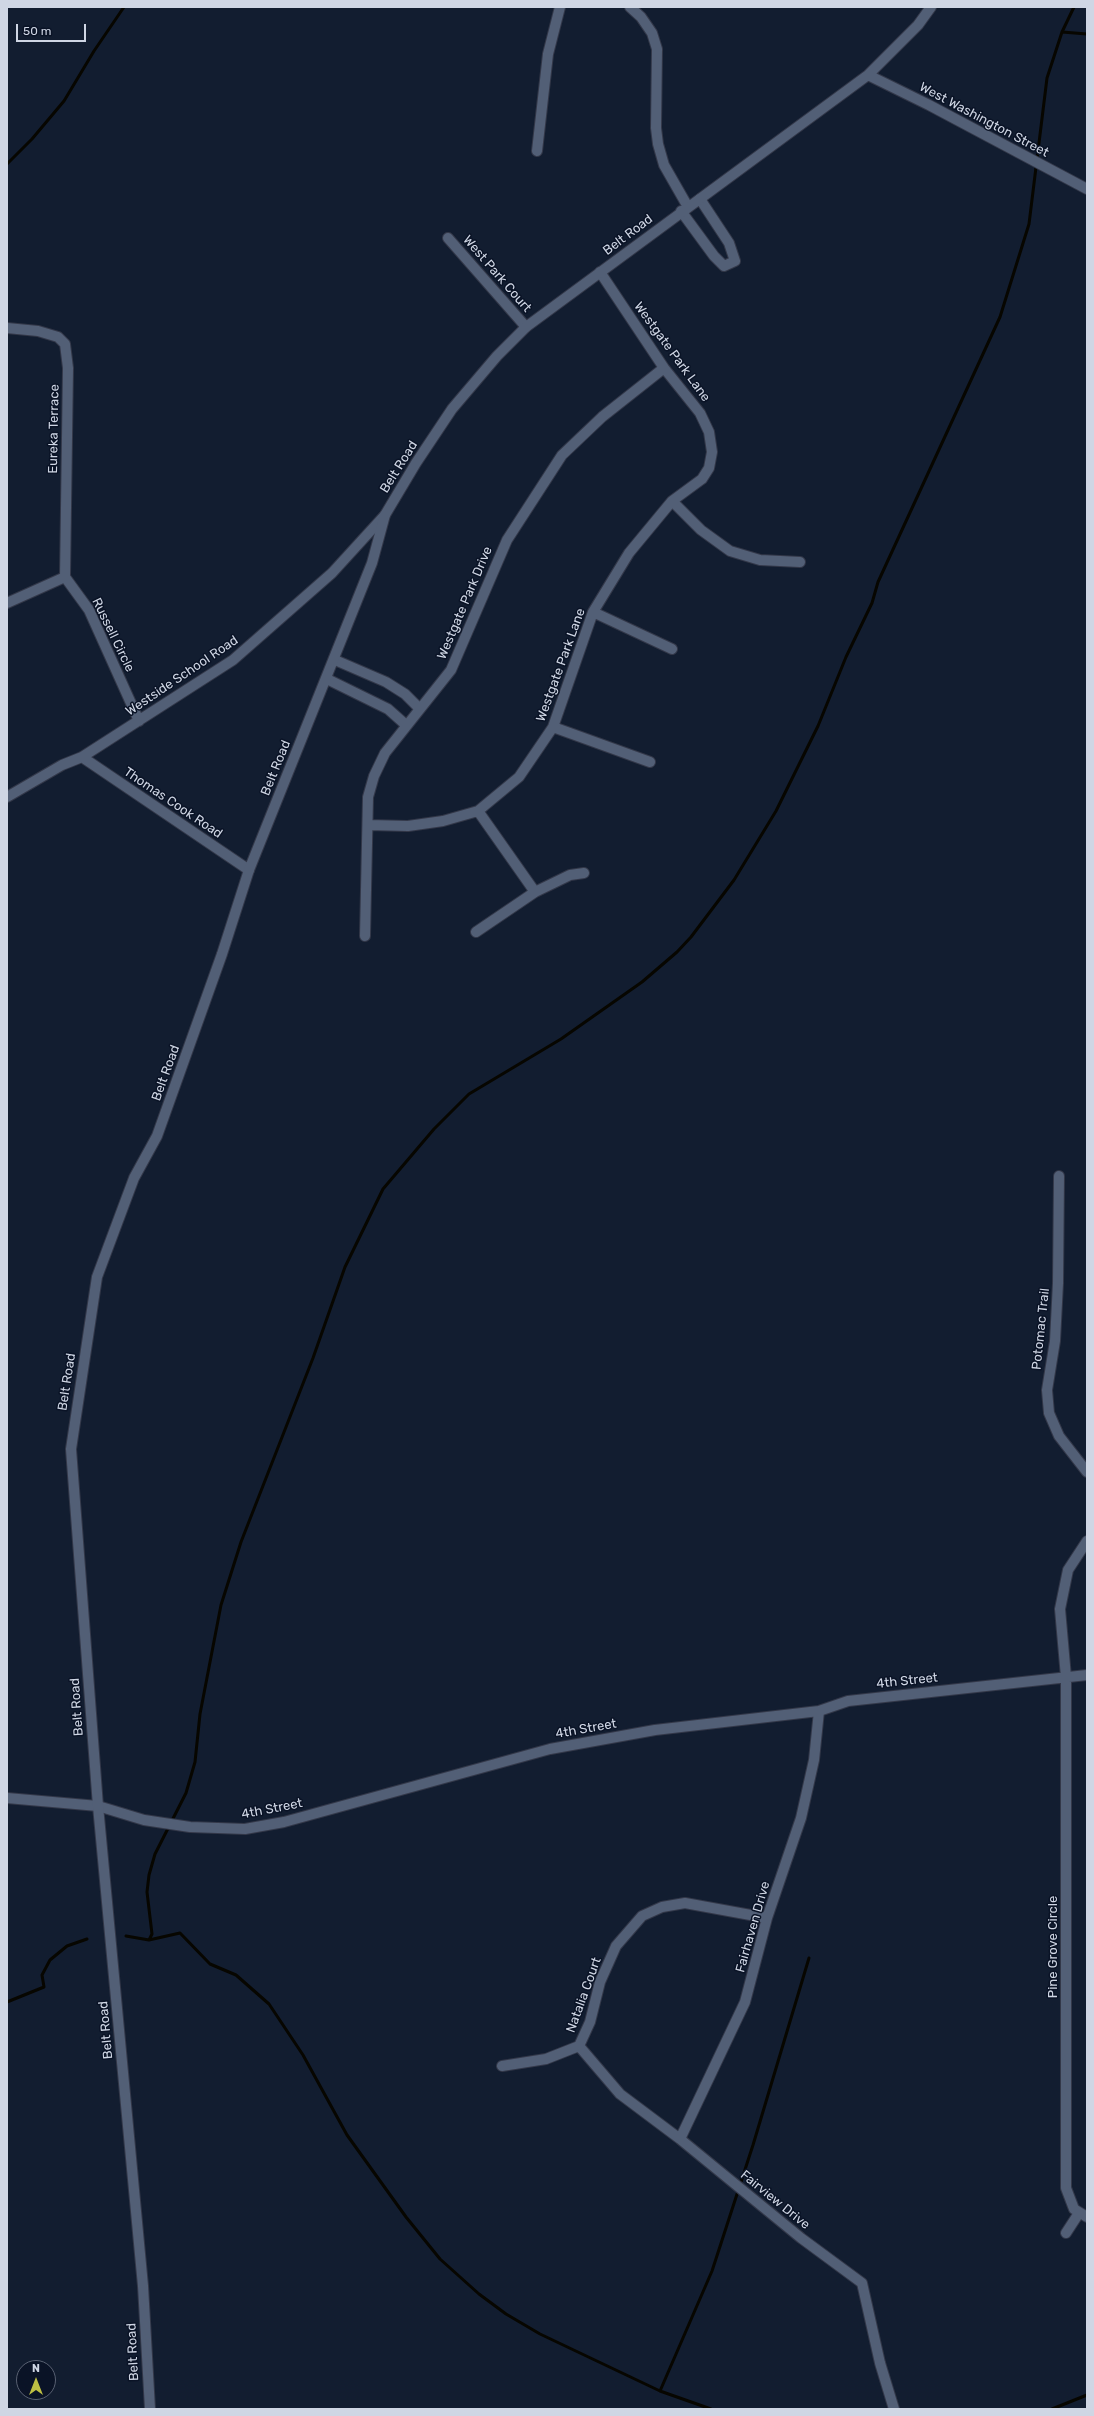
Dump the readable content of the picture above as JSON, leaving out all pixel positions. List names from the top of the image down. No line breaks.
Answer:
{"streets":{"street":["West Washington Street","Belt Road","West Park Court","Westgate Park Lane","Eureka Terrace","Westgate Park Drive","Russell Circle","Westside School Road","Thomas Cook Road","Potomac Trail","4th Street","Fairhaven Drive","Pine Grove Circle","Natalia Court","Fairview Drive"]},"crossings":[["West Washington Street","Belt Road"],["Belt Road","West Park Court"],["Belt Road","Westgate Park Lane"],["Belt Road","Westside School Road"],["Belt Road","Thomas Cook Road"],["Belt Road","4th Street"],["Westgate Park Lane","Westgate Park Drive"],["Eureka Terrace","Russell Circle"],["Russell Circle","Westside School Road"],["Westside School Road","Thomas Cook Road"],["4th Street","Fairhaven Drive"],["4th Street","Pine Grove Circle"],["Fairhaven Drive","Natalia Court"],["Fairhaven Drive","Fairview Drive"],["Natalia Court","Fairview Drive"]],"scale_bar":"50 m","north":"top"}
